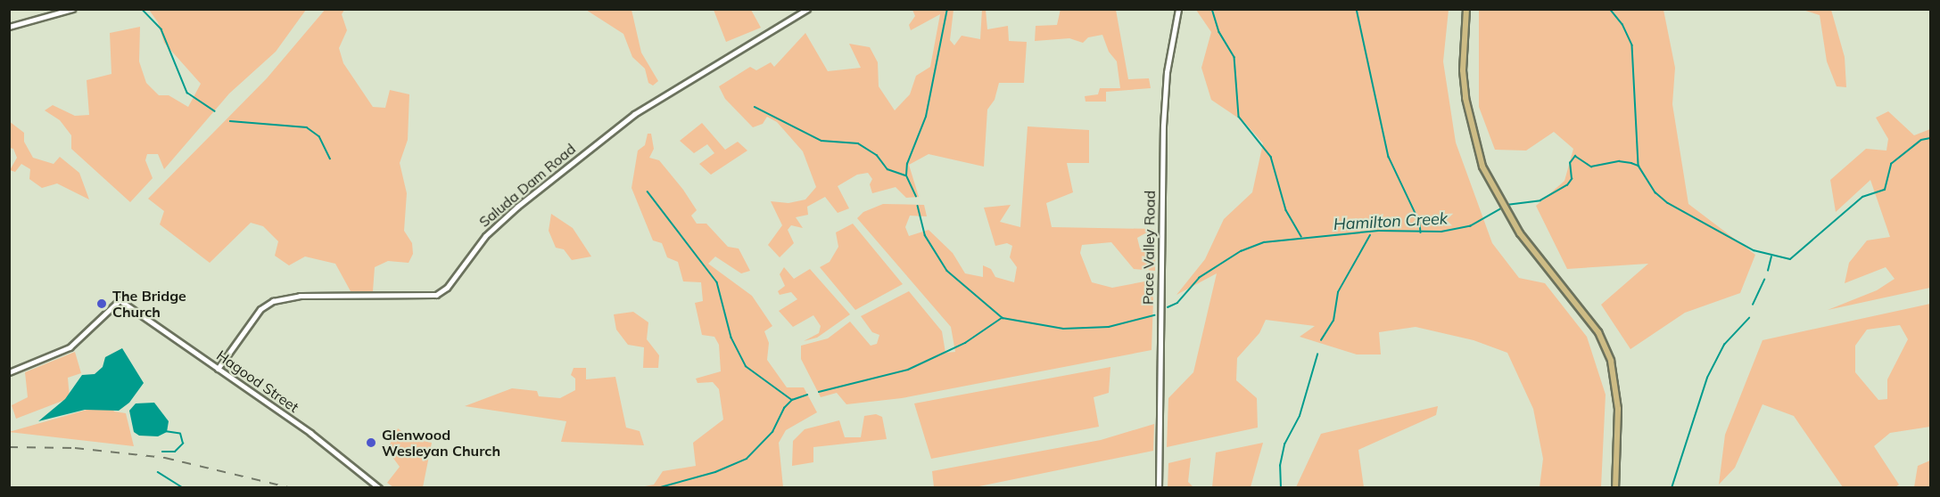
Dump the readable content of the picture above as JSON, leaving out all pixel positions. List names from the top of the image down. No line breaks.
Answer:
{"streets":{"street":["Saluda Dam Road","Pace Valley Road","Hagood Street"]},"crossings":[["Saluda Dam Road","Hagood Street"]],"water":["Hamilton Creek"],"places":["The Bridge Church","Glenwood Wesleyan Church"]}
